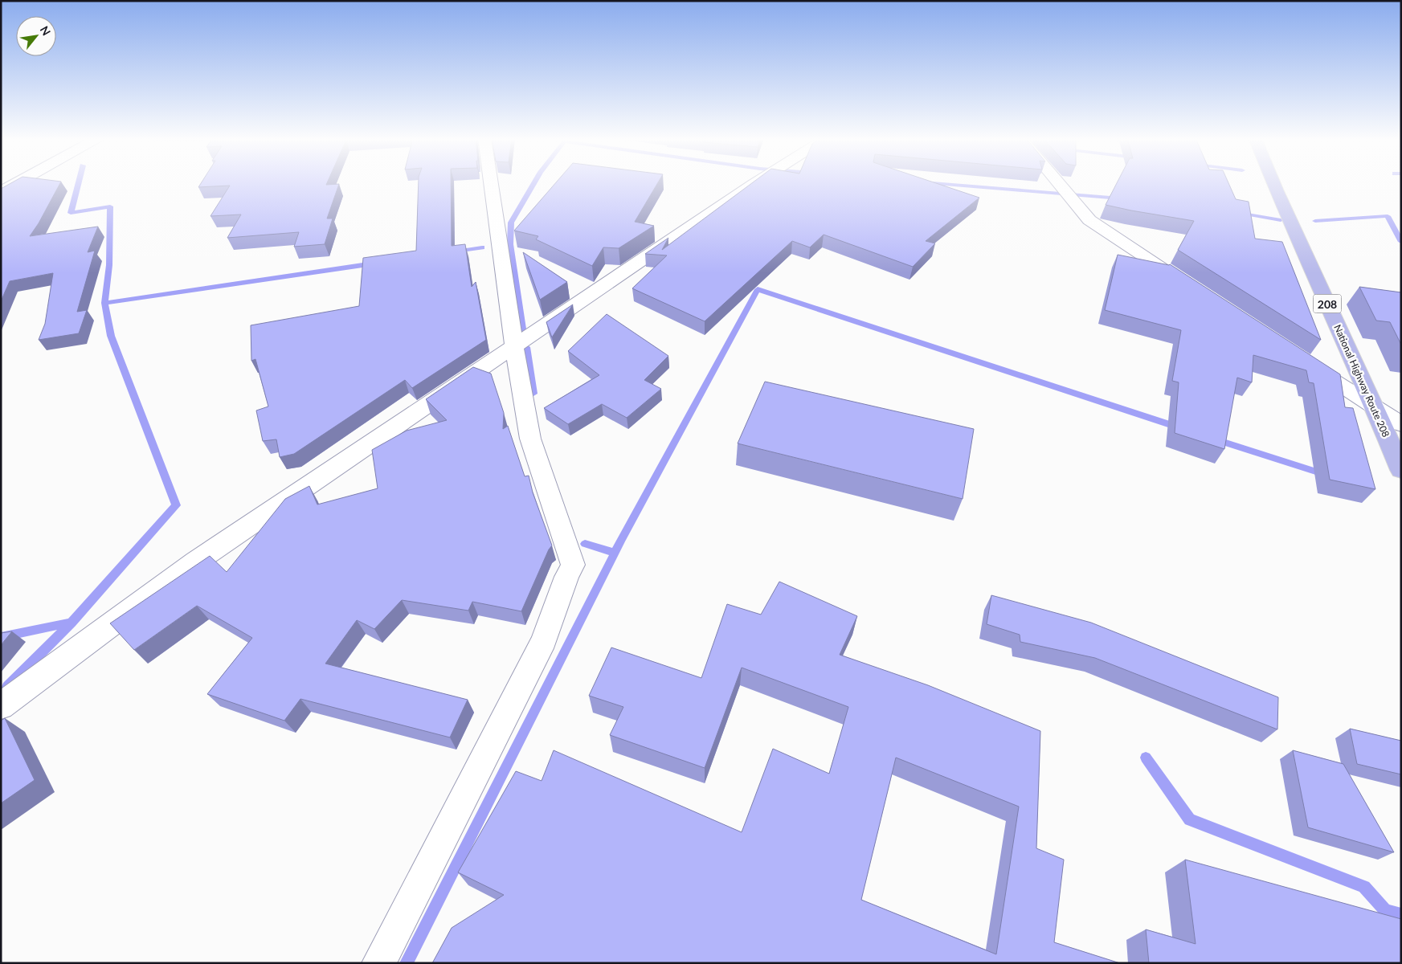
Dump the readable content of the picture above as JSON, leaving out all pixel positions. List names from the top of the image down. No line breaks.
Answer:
{"streets":{"highway":["208","National Highway Route 208"]},"north":"top right"}
